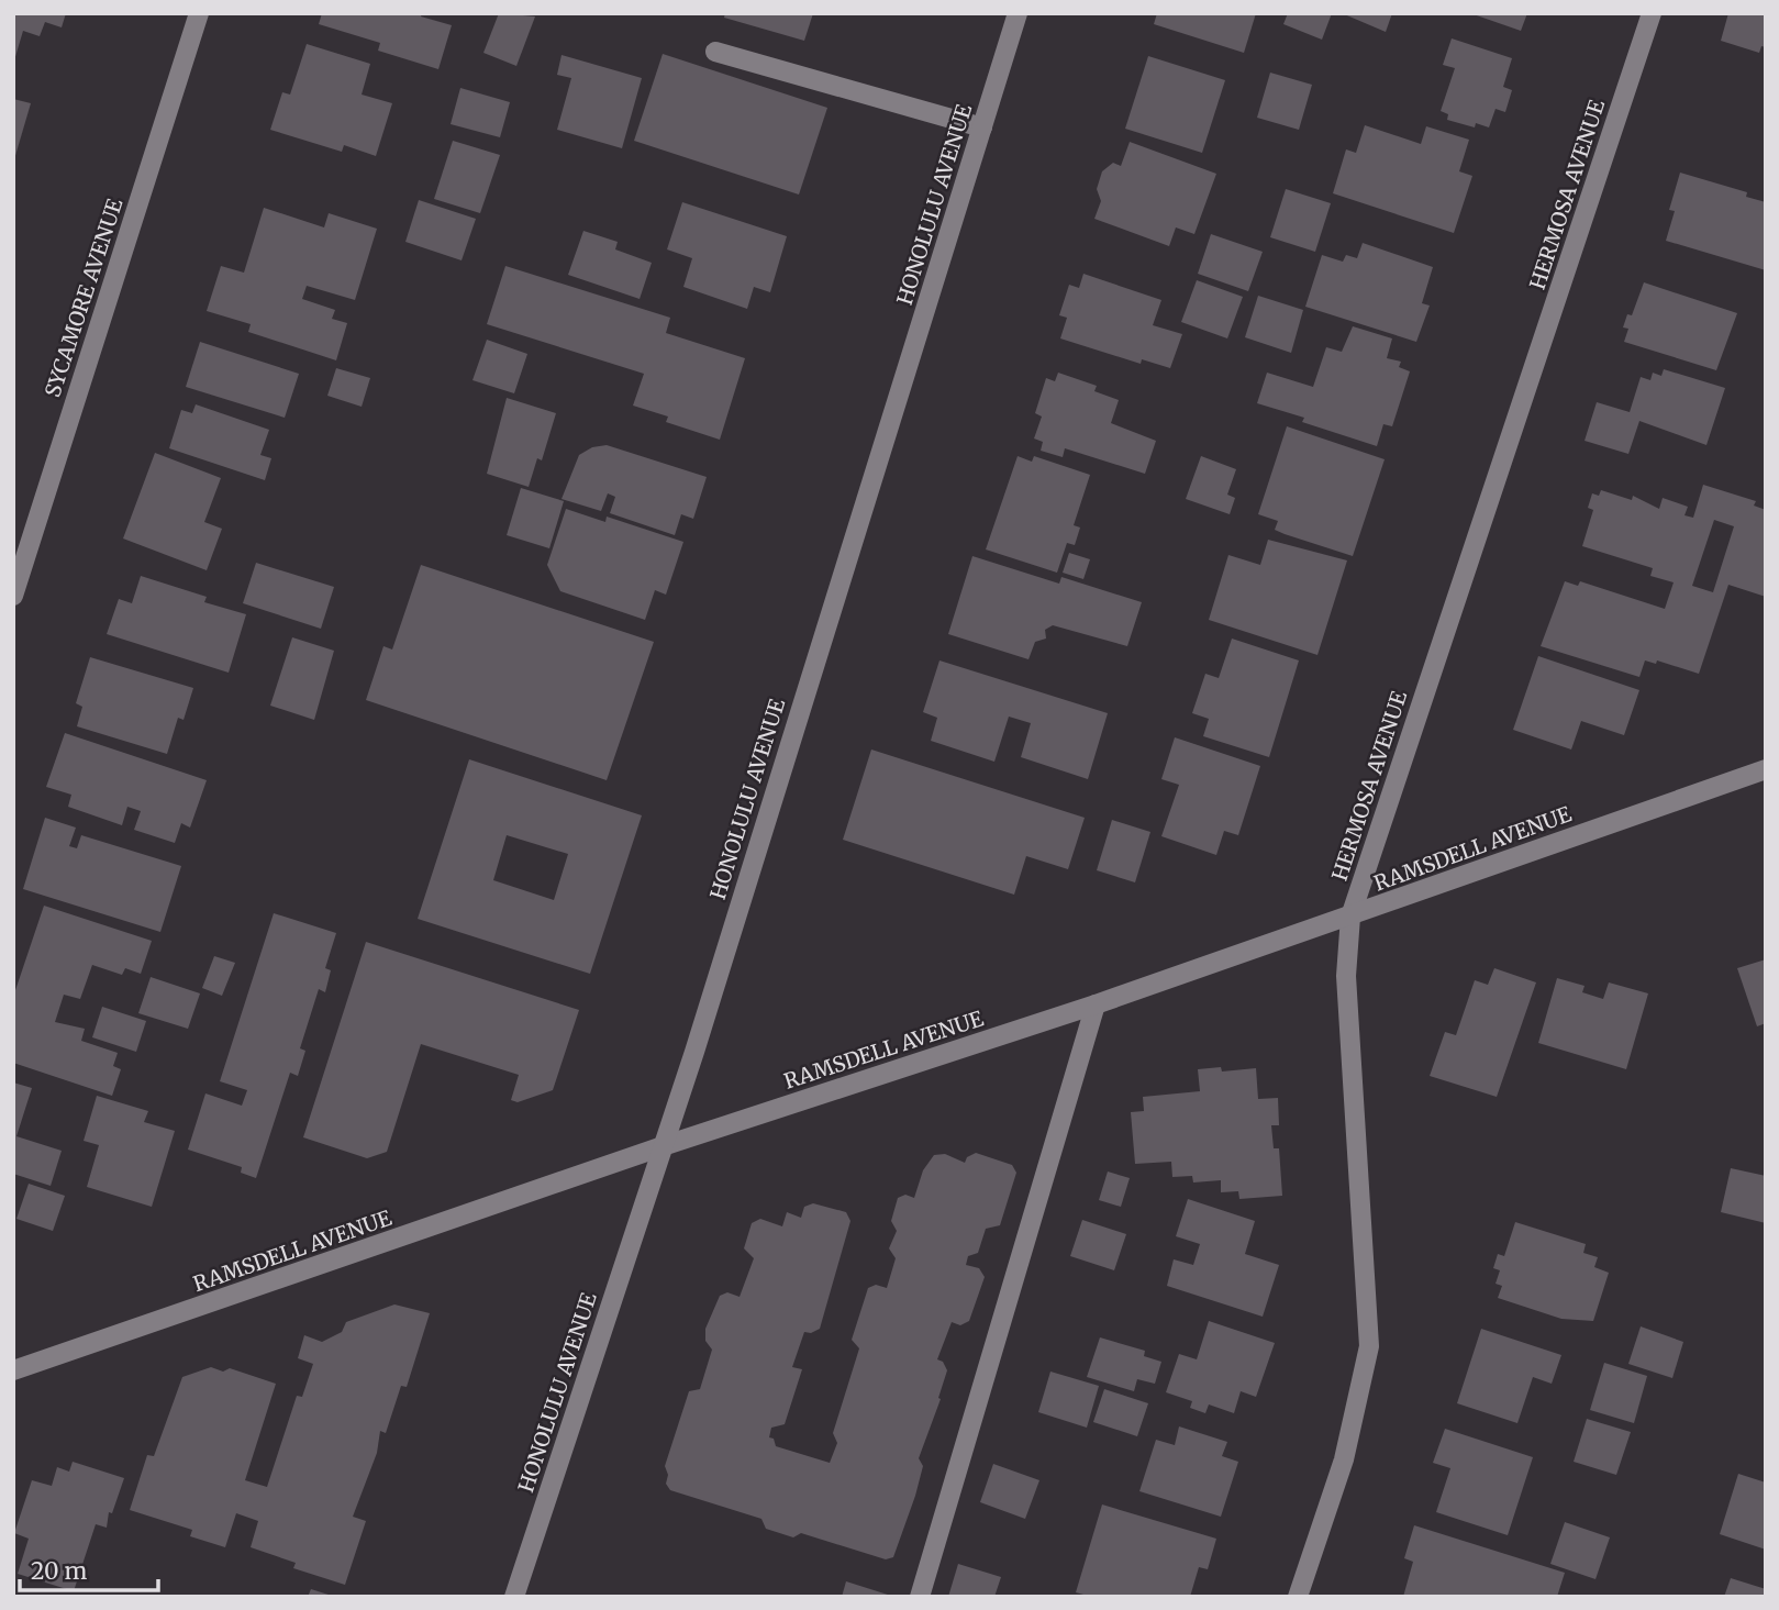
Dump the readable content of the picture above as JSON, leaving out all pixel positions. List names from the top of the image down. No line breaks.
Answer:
{"streets":{"street":["HERMOSA AVENUE","HONOLULU AVENUE","SYCAMORE AVENUE","RAMSDELL AVENUE"]},"crossings":[["HERMOSA AVENUE","RAMSDELL AVENUE"],["HONOLULU AVENUE","RAMSDELL AVENUE"]],"scale_bar":"20 m"}
